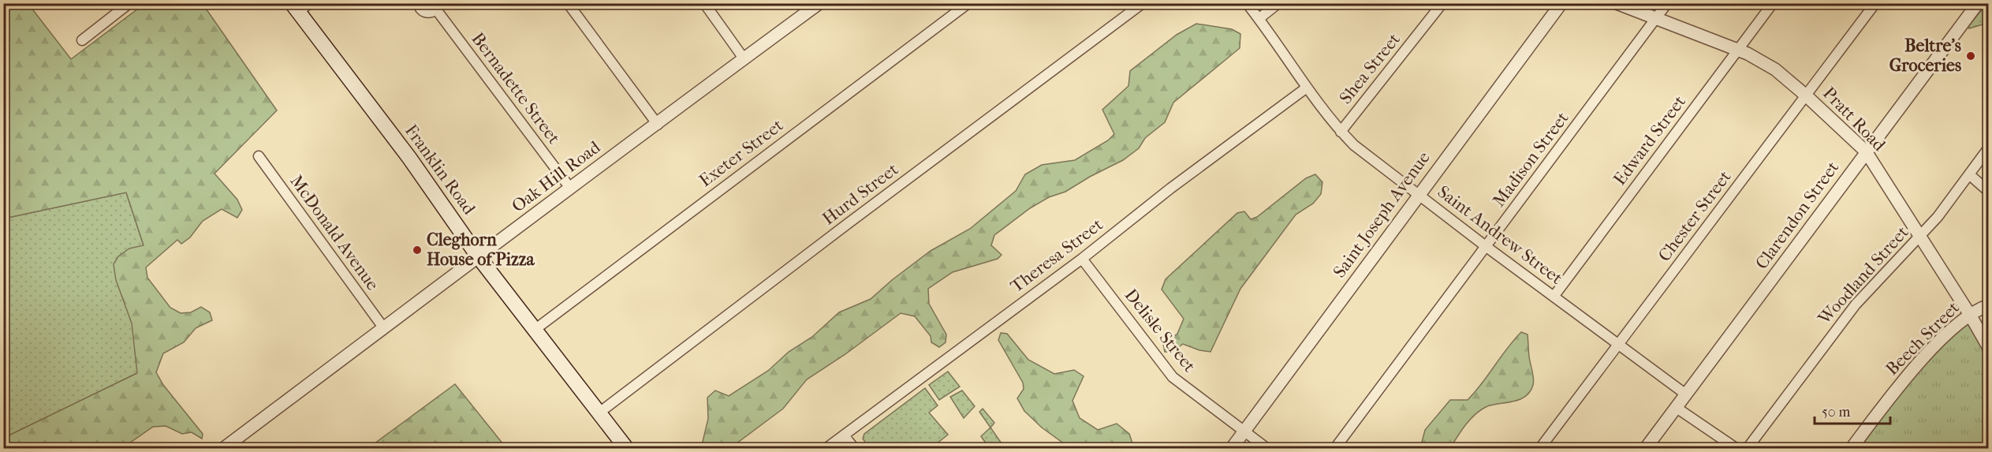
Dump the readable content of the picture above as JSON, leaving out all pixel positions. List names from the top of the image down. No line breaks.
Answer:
{"streets":{"main road":["Franklin Road"],"street":["Shea Street","Bernadette Street","Pratt Road","Edward Street","Exeter Street","Madison Street","Oak Hill Road","Hurd Street","Saint Joseph Avenue","Clarendon Street","Chester Street","McDonald Avenue","Saint Andrew Street","Theresa Street","Woodland Street","Delisle Street","Beech Street"]},"crossings":[["Shea Street","Saint Andrew Street"],["Bernadette Street","Oak Hill Road"],["Pratt Road","Edward Street"],["Pratt Road","Madison Street"],["Pratt Road","Clarendon Street"],["Pratt Road","Chester Street"],["Pratt Road","Woodland Street"],["Pratt Road","Beech Street"],["Edward Street","Saint Andrew Street"],["Exeter Street","Franklin Road"],["Madison Street","Saint Andrew Street"],["Franklin Road","Oak Hill Road"],["Franklin Road","Hurd Street"],["Oak Hill Road","McDonald Avenue"],["Saint Joseph Avenue","Saint Andrew Street"],["Saint Joseph Avenue","Delisle Street"],["Clarendon Street","Saint Andrew Street"],["Chester Street","Saint Andrew Street"],["Saint Andrew Street","Theresa Street"],["Theresa Street","Delisle Street"]],"places":["Beltre's Groceries","Cleghorn House of Pizza"],"scale_bar":"50 m"}
